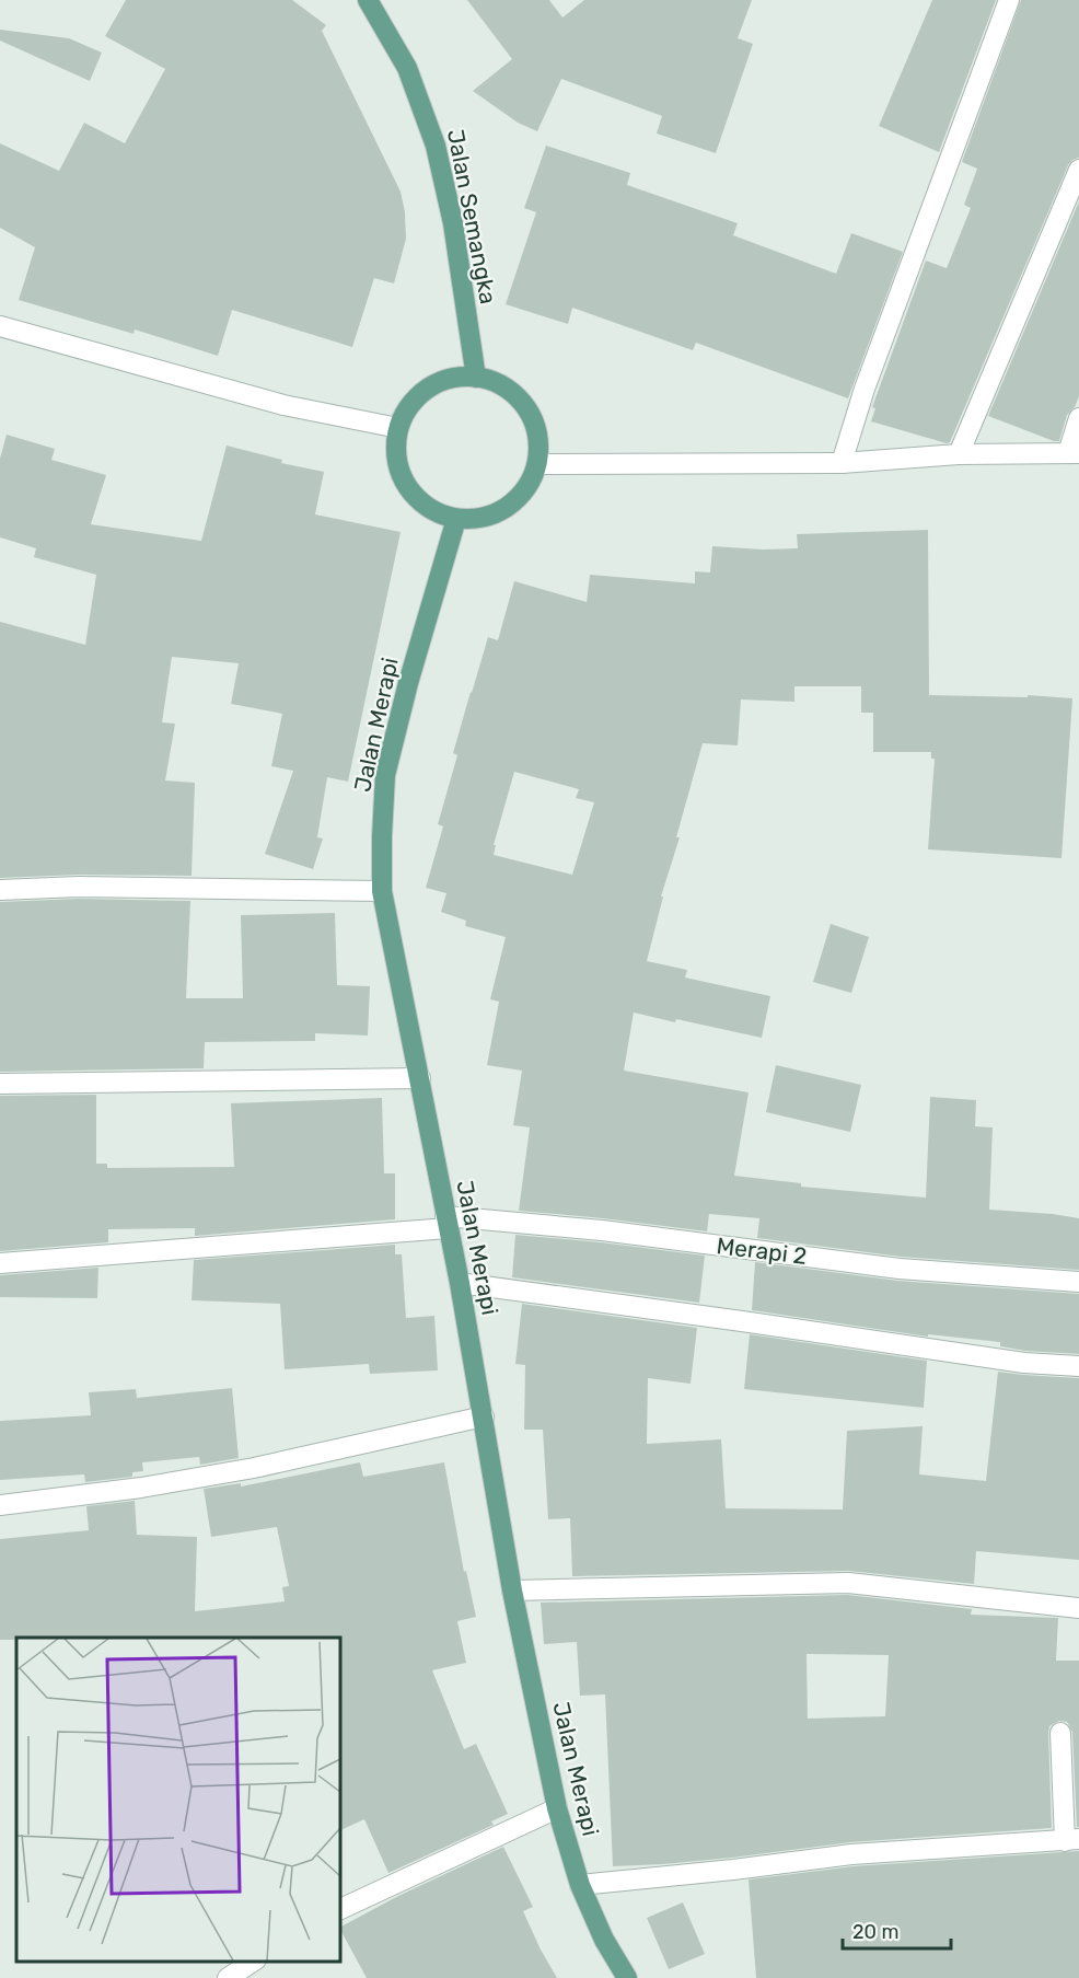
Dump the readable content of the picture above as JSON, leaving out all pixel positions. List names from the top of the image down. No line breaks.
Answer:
{"streets":{"main road":["Jalan Semangka","Jalan Merapi"],"street":["Merapi 2"]},"crossings":[["Jalan Semangka","Jalan Merapi"],["Jalan Merapi","Merapi 2"]],"scale_bar":"20 m"}
